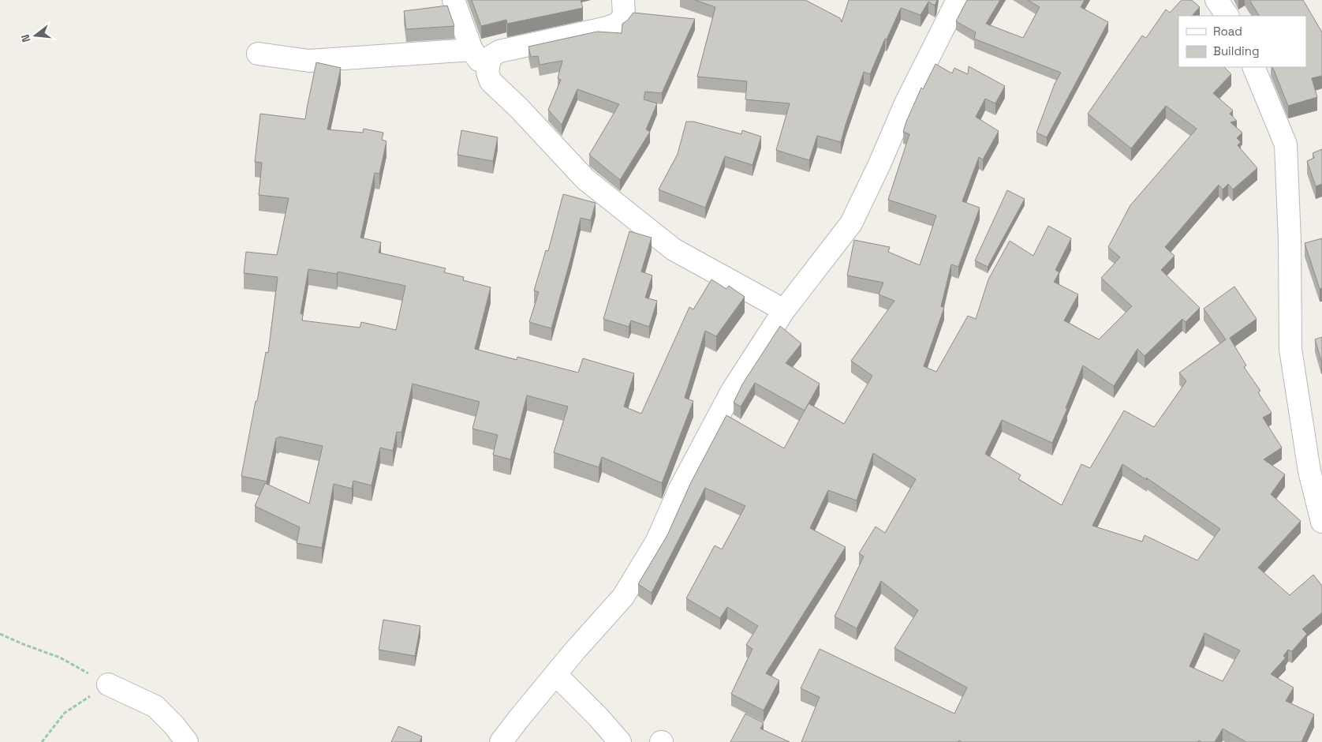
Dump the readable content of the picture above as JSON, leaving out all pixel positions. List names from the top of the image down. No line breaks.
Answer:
{"legend":["Road","Building"],"north":"left"}
